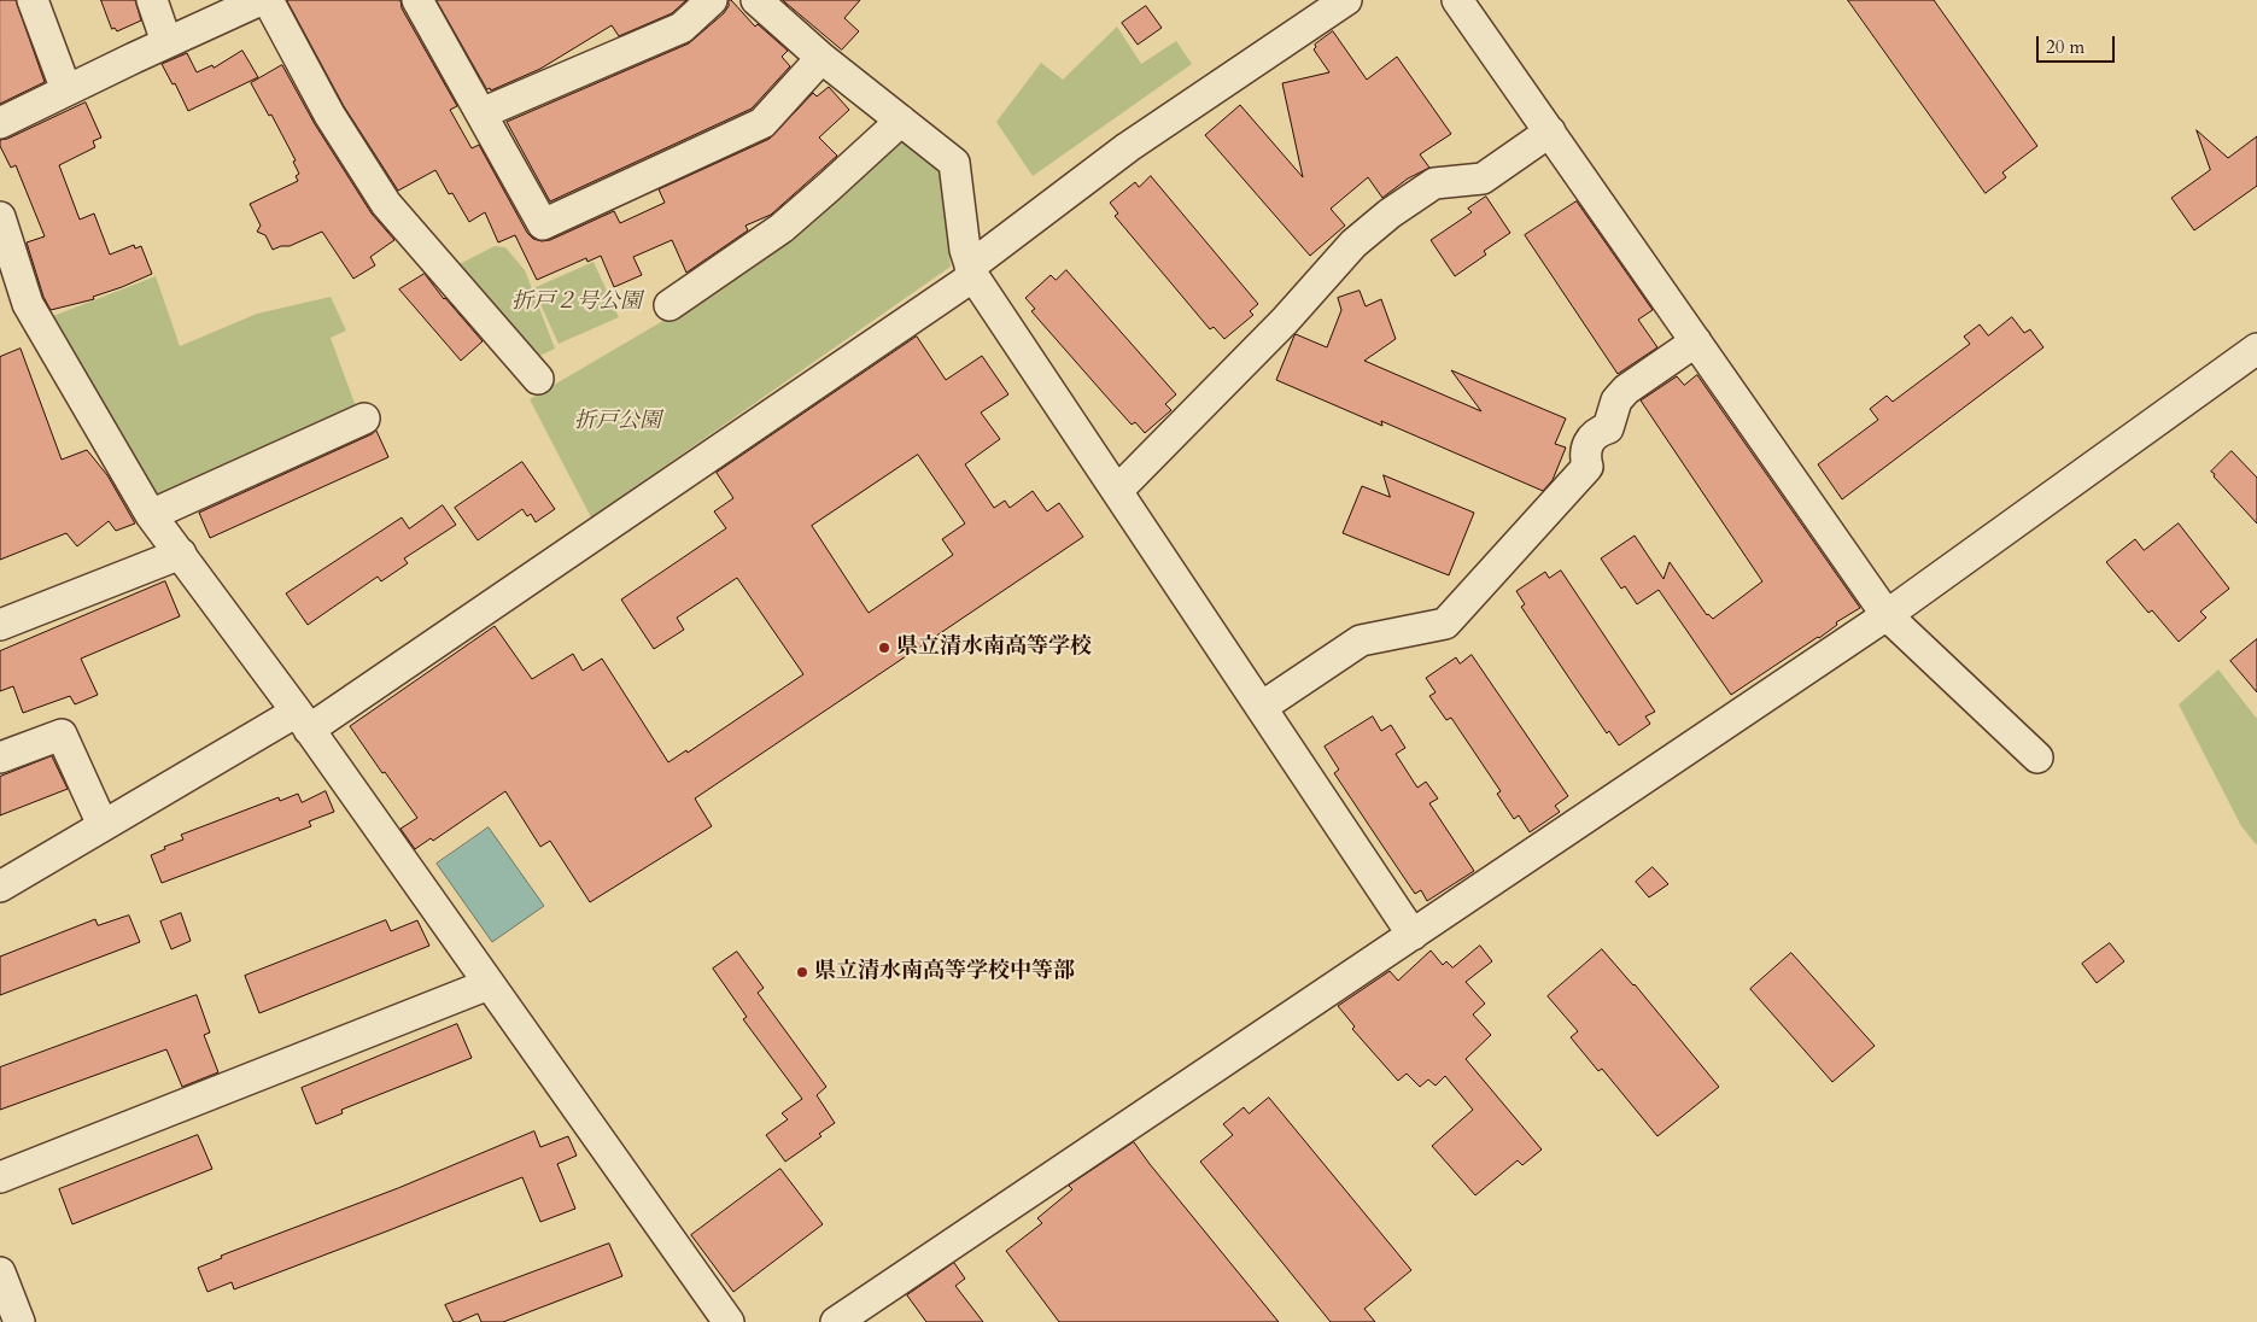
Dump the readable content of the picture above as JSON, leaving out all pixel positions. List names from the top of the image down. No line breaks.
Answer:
{"parks":["折戸２号公園","折戸公園"],"places":["県立清水南高等学校","県立清水南高等学校中等部"],"scale_bar":"20 m"}
